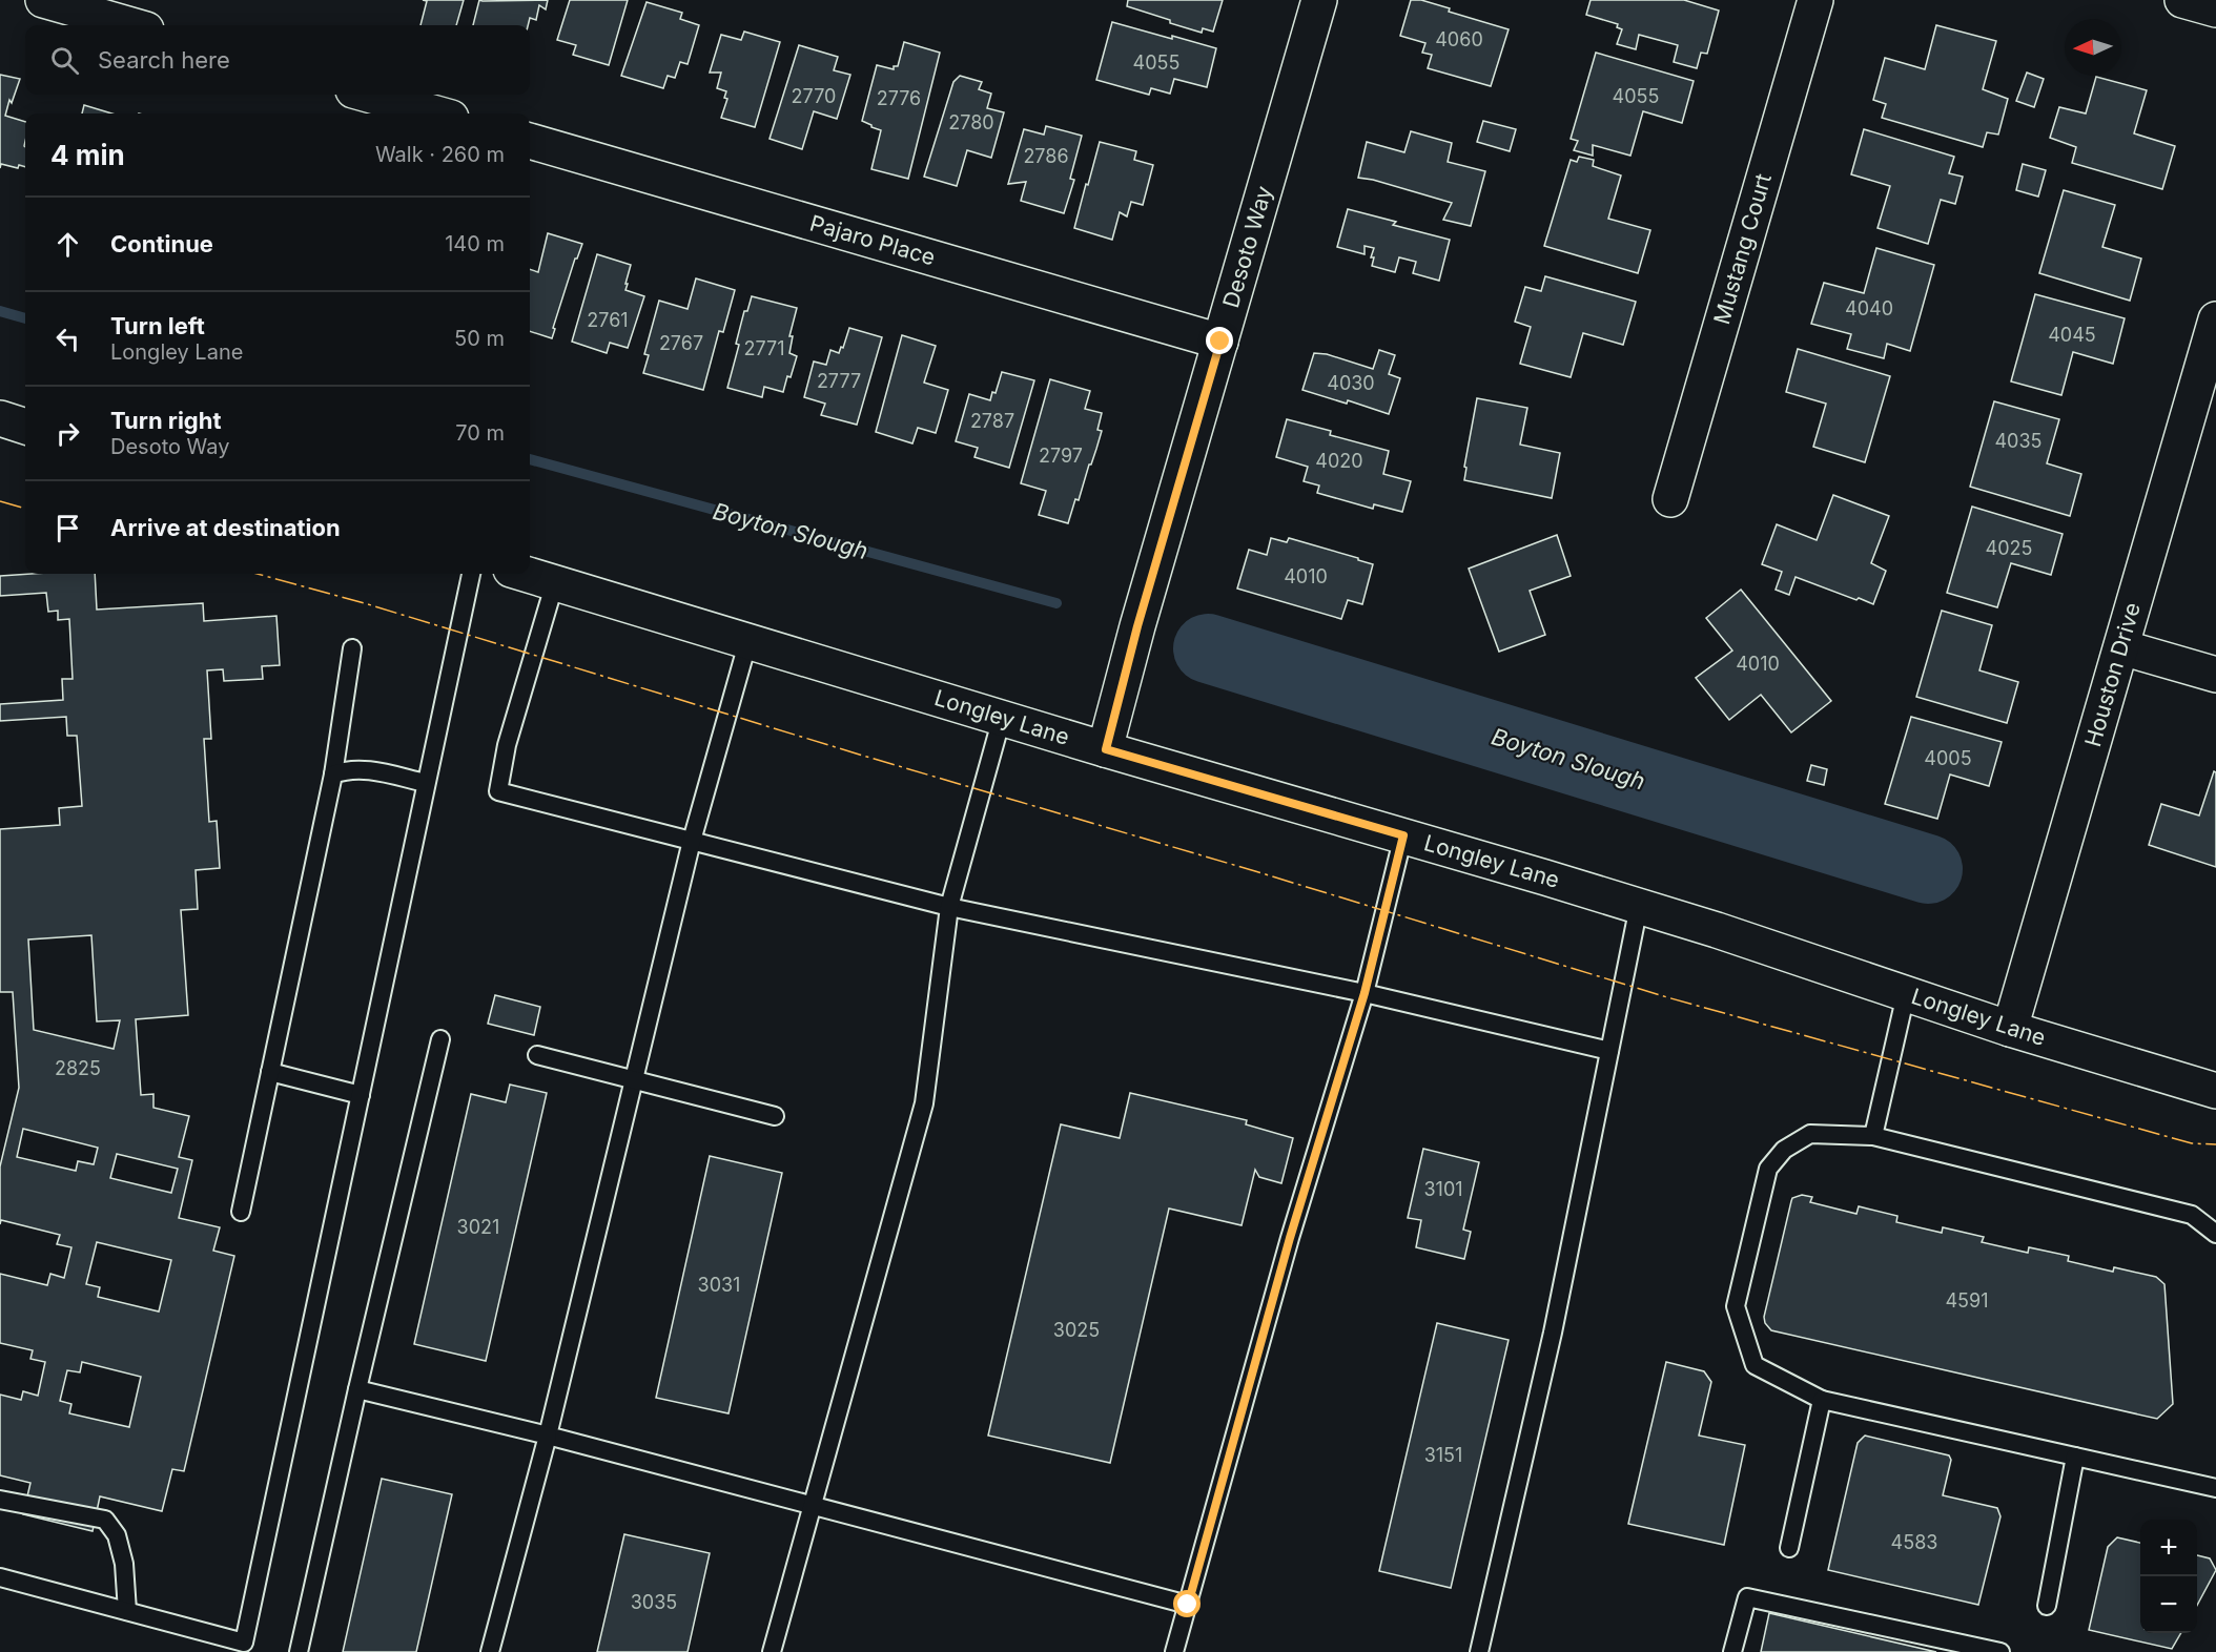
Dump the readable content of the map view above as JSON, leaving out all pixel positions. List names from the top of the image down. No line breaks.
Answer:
{"streets":{"street":["Pajaro Place","Desoto Way","Mustang Court","Houston Drive","Longley Lane"]},"crossings":[["Pajaro Place","Desoto Way"],["Desoto Way","Longley Lane"],["Houston Drive","Longley Lane"]],"water":["Boyton Slough"],"house_numbers":["4060","4055","2770","4055","2776","2780","2786","4040","2761","4045","2767","2771","2777","4030","2787","4035","2797","4020","4025","4010","4010","4005","2825","3101","3021","3031","4591","3025","3151","4583","3035"],"north":"left","page":{"search":"Search here","heading":["4 min","Walk · 260 m"],"list":[["Continue","140 m"],["Turn left","Longley Lane","50 m"],["Turn right","Desoto Way","70 m"],"Arrive at destination"],"map_buttons":["+","−"]}}
